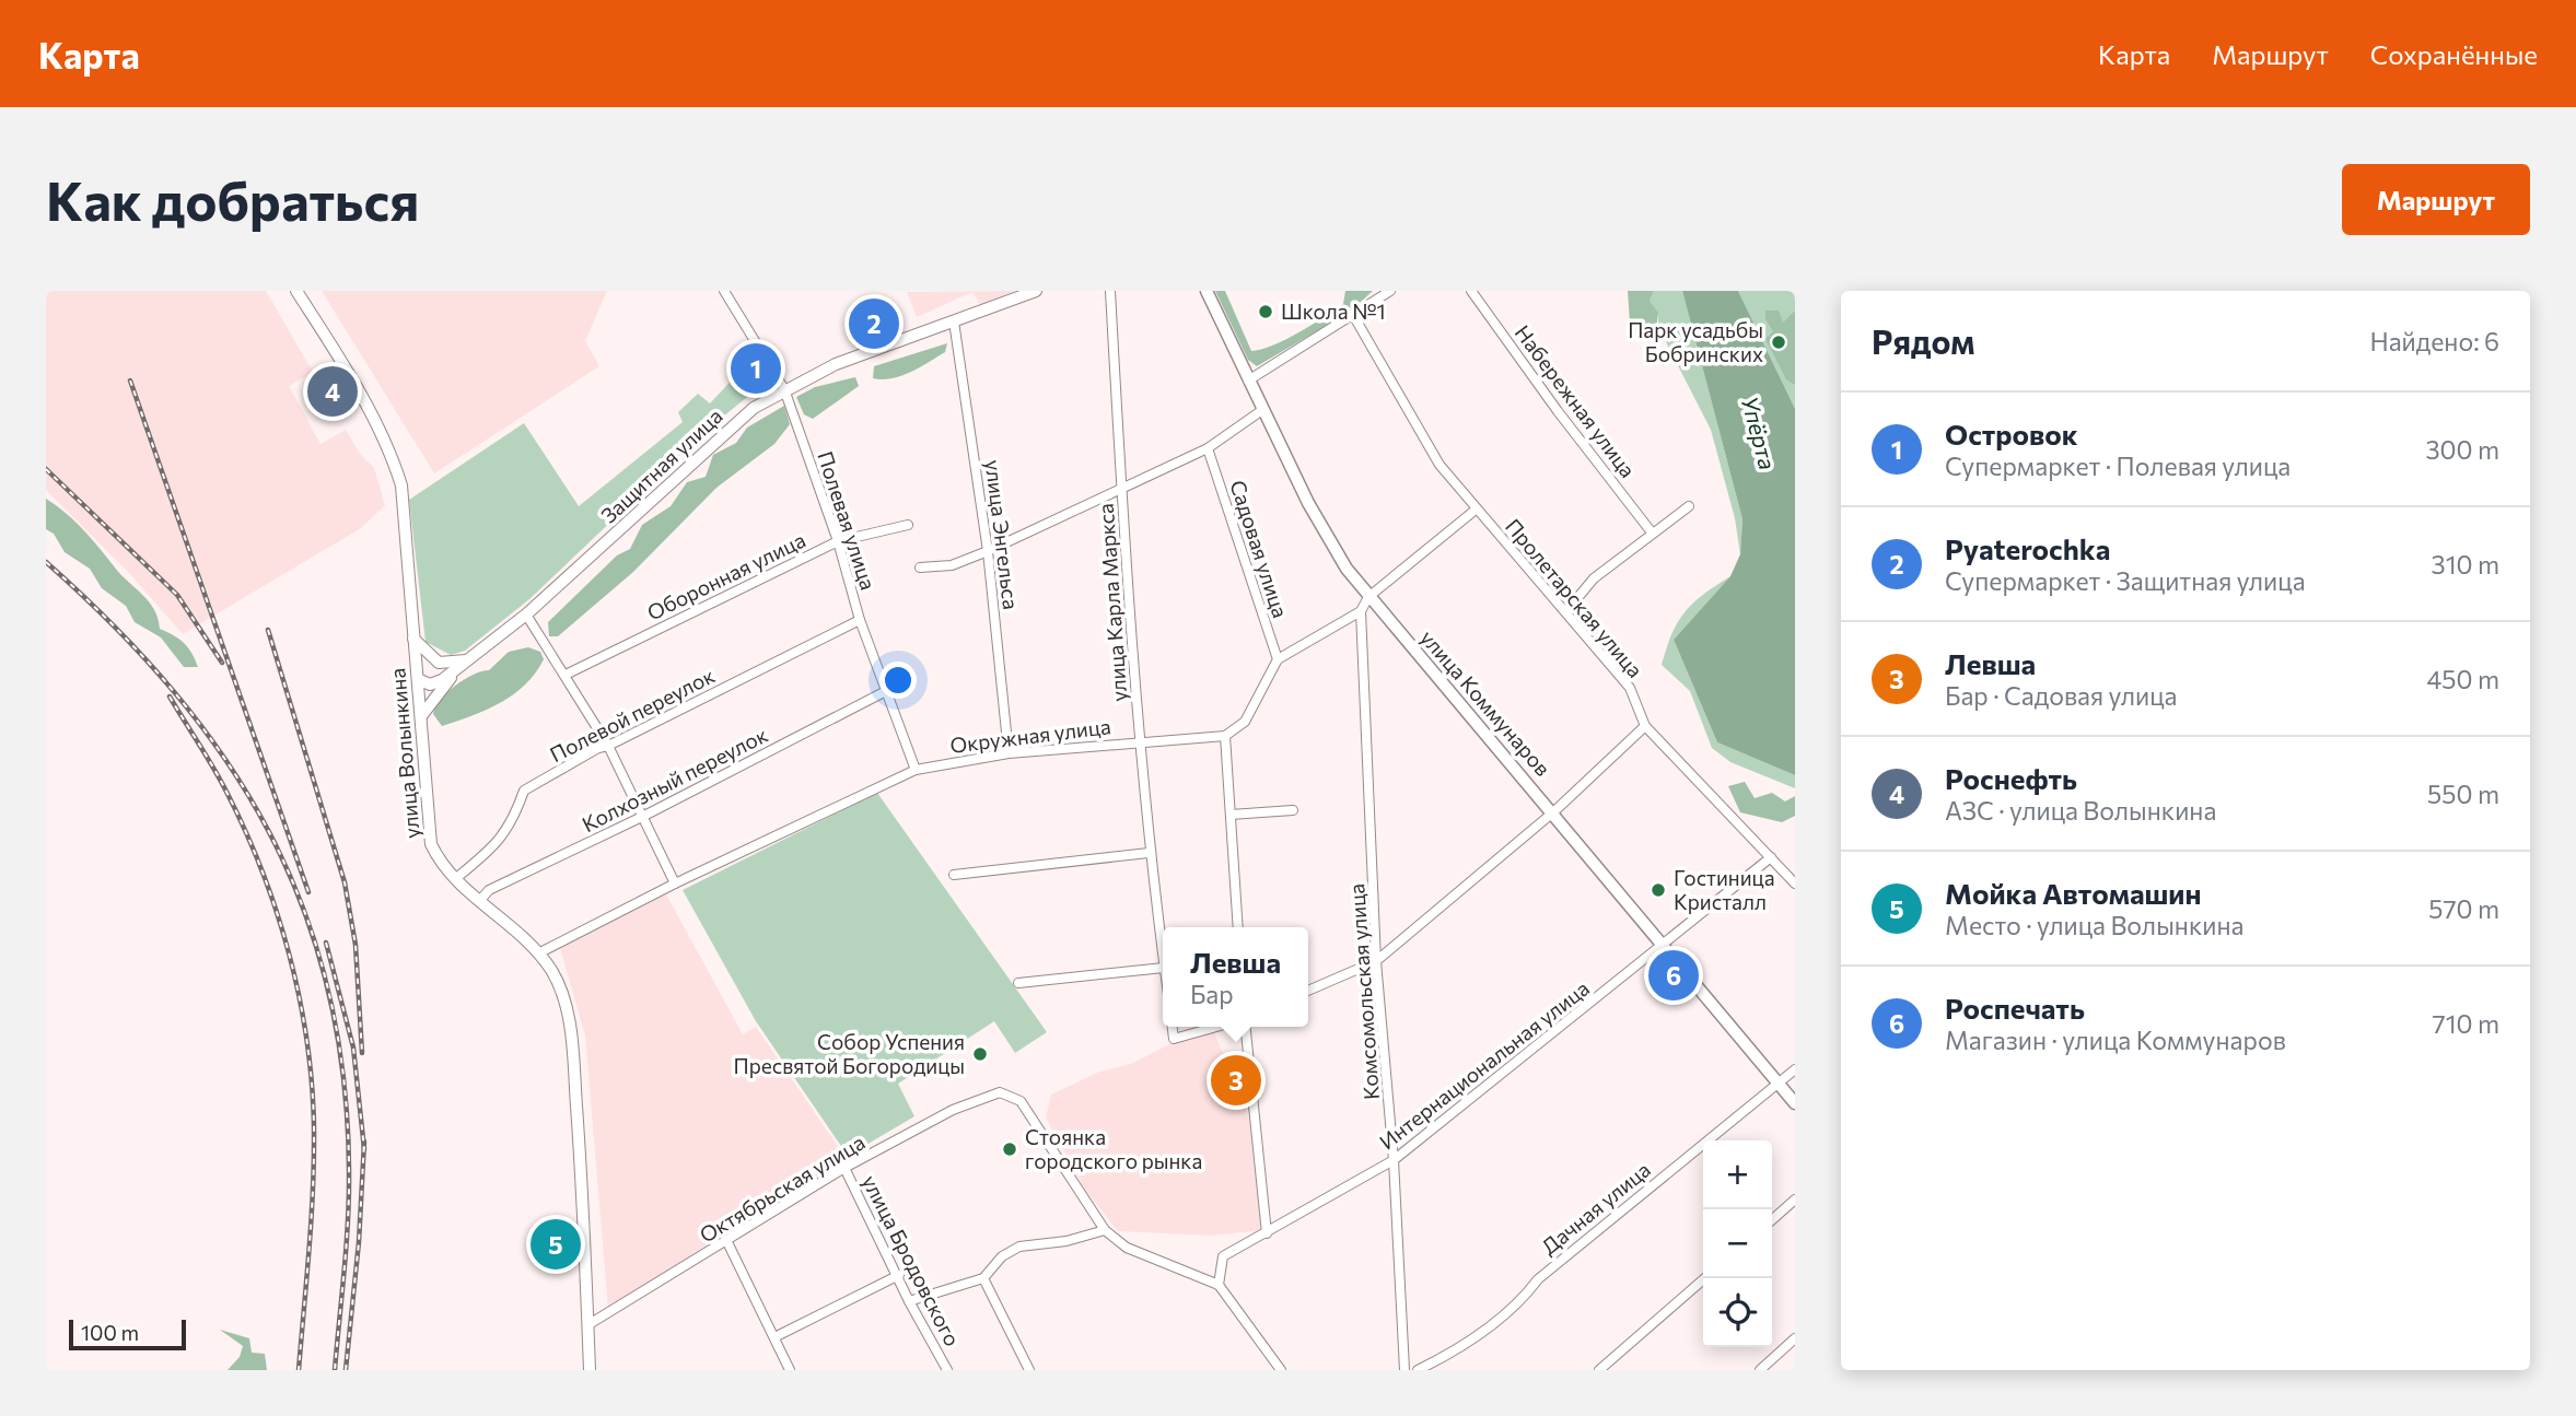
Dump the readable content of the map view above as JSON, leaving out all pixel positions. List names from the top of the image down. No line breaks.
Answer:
{"streets":{"main road":["улица Коммунаров"],"street":["Набережная улица","Защитная улица","Полевая улица","улица Энгельса","Садовая улица","Оборонная улица","Пролетарская улица","улица Карла Маркса","Полевой переулок","Окружная улица","улица Волынкина","Колхозный переулок","Комсомольская улица","Интернациональная улица","Октябрьская улица","Дачная улица","улица Бродовского"]},"crossings":[["Защитная улица","Полевая улица"],["Защитная улица","улица Энгельса"],["Полевая улица","Оборонная улица"],["Полевая улица","Полевой переулок"],["Полевая улица","Окружная улица"],["Полевая улица","Колхозный переулок"],["улица Энгельса","Окружная улица"],["Пролетарская улица","Интернациональная улица"],["улица Карла Маркса","Окружная улица"],["улица Коммунаров","Интернациональная улица"],["улица Коммунаров","Дачная улица"],["Полевой переулок","улица Волынкина"],["Окружная улица","улица Волынкина"],["улица Волынкина","Колхозный переулок"],["улица Волынкина","Октябрьская улица"],["Комсомольская улица","Интернациональная улица"],["Октябрьская улица","улица Бродовского"]],"water":["Упёрта"],"places":["Школа №1","Парк усадьбы Бобринских","Гостиница Кристалл","Собор Успения Пресвятой Богородицы","Cтоянка городского рынка"],"scale_bar":"100 m","page":{"header":"Карта","nav":["Карта","Маршрут","Сохранённые"],"buttons":"Маршрут","title":"Как добраться","heading":["Рядом","Найдено: 6"],"pins":["2","1","4","6","3","5"],"list":[{"mark":"1","name":"Островок","note":"Супермаркет · Полевая улица","value":"300 m"},{"mark":"2","name":"Pyaterochka","note":"Супермаркет · Защитная улица","value":"310 m"},{"mark":"3","name":"Левша","note":"Бар · Садовая улица","value":"450 m"},{"mark":"4","name":"Роснефть","note":"АЗС · улица Волынкина","value":"550 m"},{"mark":"5","name":"Мойка Автомашин","note":"Место · улица Волынкина","value":"570 m"},{"mark":"6","name":"Роспечать","note":"Магазин · улица Коммунаров","value":"710 m"}],"popup":["Левша","Бар"],"map_buttons":["+","−"],"scale":"100 m"}}
